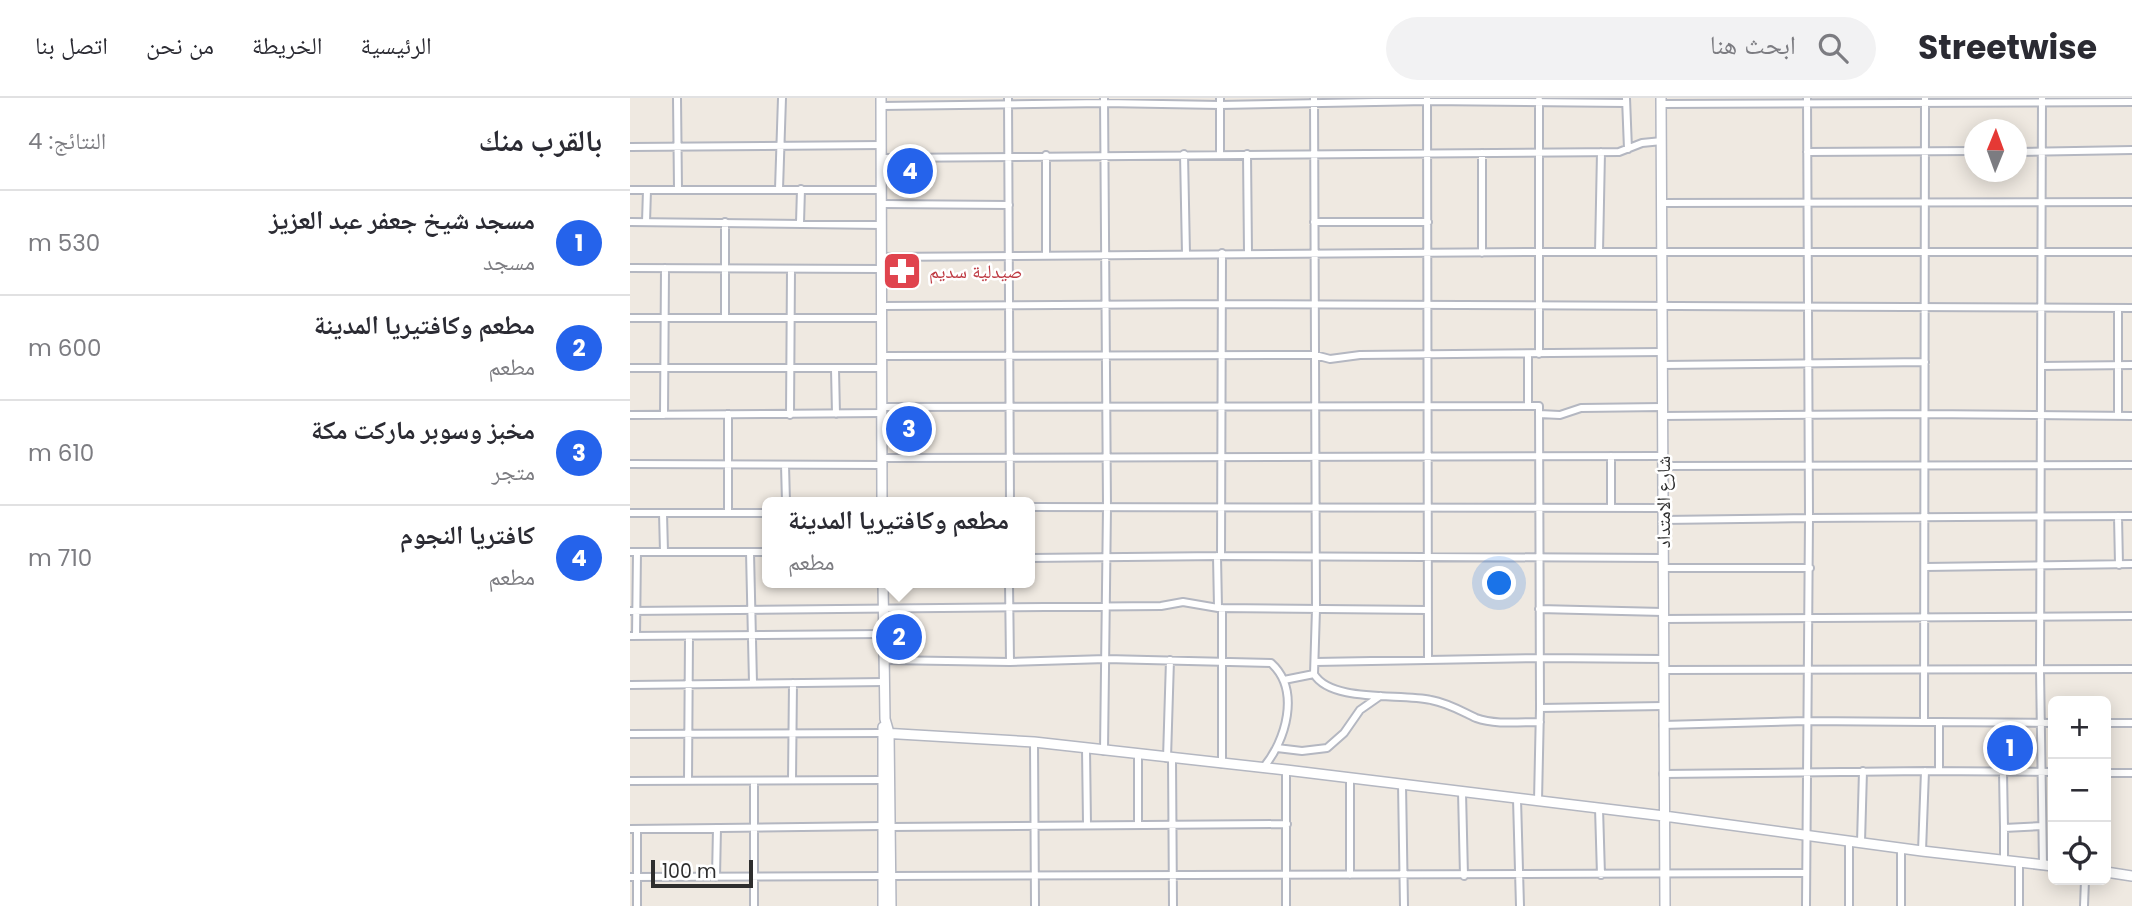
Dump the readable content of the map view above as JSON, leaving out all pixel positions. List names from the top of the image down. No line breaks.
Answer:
{"streets":{"street":["شارع الامتداد"]},"places":{"pharmacy":["صيدلية سديم"]},"scale_bar":"100 m","north":"top","page":{"header":"Streetwise","search":"ابحث هنا","nav":["الرئيسية","الخريطة","من نحن","اتصل بنا"],"heading":["بالقرب منك","النتائج: 4"],"pins":["4","3","2","1"],"list":[{"mark":"1","name":"مسجد شيخ جعفر عبد العزيز","note":"مسجد","value":"530 m"},{"mark":"2","name":"مطعم وكافتيريا المدينة","note":"مطعم","value":"600 m"},{"mark":"3","name":"مخبز وسوبر ماركت مكة","note":"متجر","value":"610 m"},{"mark":"4","name":"كافتريا النجوم","note":"مطعم","value":"710 m"}],"popup":["مطعم وكافتيريا المدينة","مطعم"],"map_buttons":["+","−"],"scale":"100 m"}}
